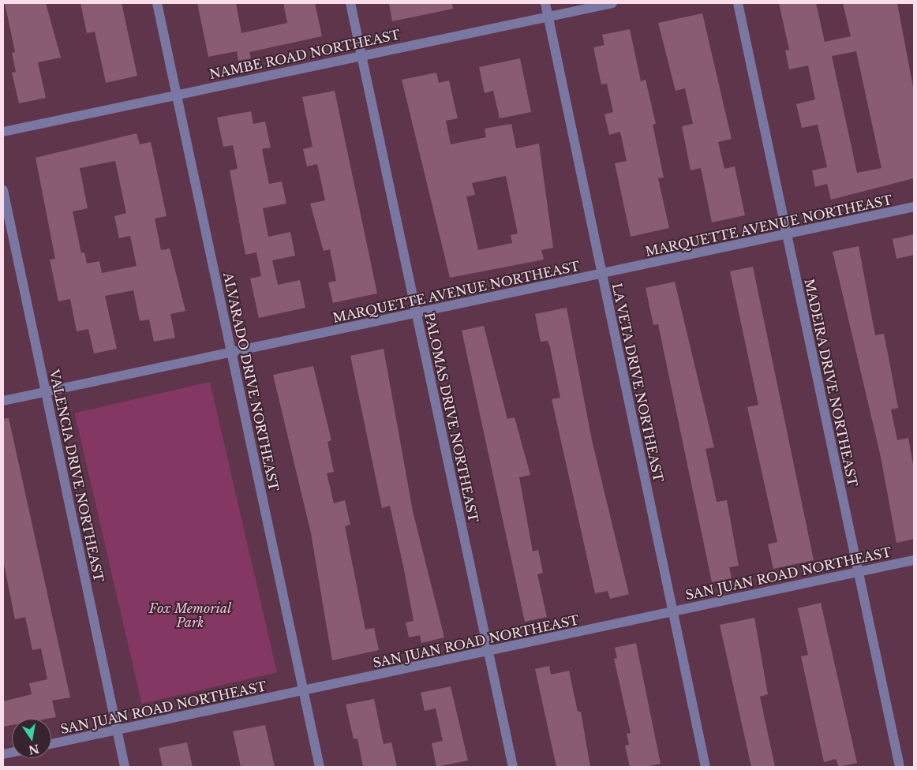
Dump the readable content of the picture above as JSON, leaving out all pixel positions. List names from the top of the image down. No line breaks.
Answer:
{"streets":{"street":["NAMBE ROAD NORTHEAST","MARQUETTE AVENUE NORTHEAST","ALVARADO DRIVE NORTHEAST","LA VETA DRIVE NORTHEAST","MADEIRA DRIVE NORTHEAST","PALOMAS DRIVE NORTHEAST","VALENCIA DRIVE NORTHEAST","SAN JUAN ROAD NORTHEAST"]},"crossings":[["NAMBE ROAD NORTHEAST","ALVARADO DRIVE NORTHEAST"],["NAMBE ROAD NORTHEAST","LA VETA DRIVE NORTHEAST"],["NAMBE ROAD NORTHEAST","PALOMAS DRIVE NORTHEAST"],["MARQUETTE AVENUE NORTHEAST","ALVARADO DRIVE NORTHEAST"],["MARQUETTE AVENUE NORTHEAST","LA VETA DRIVE NORTHEAST"],["MARQUETTE AVENUE NORTHEAST","MADEIRA DRIVE NORTHEAST"],["MARQUETTE AVENUE NORTHEAST","PALOMAS DRIVE NORTHEAST"],["MARQUETTE AVENUE NORTHEAST","VALENCIA DRIVE NORTHEAST"],["ALVARADO DRIVE NORTHEAST","SAN JUAN ROAD NORTHEAST"],["LA VETA DRIVE NORTHEAST","SAN JUAN ROAD NORTHEAST"],["MADEIRA DRIVE NORTHEAST","SAN JUAN ROAD NORTHEAST"],["PALOMAS DRIVE NORTHEAST","SAN JUAN ROAD NORTHEAST"],["VALENCIA DRIVE NORTHEAST","SAN JUAN ROAD NORTHEAST"]],"parks":["Fox Memorial Park"],"north":"bottom"}
